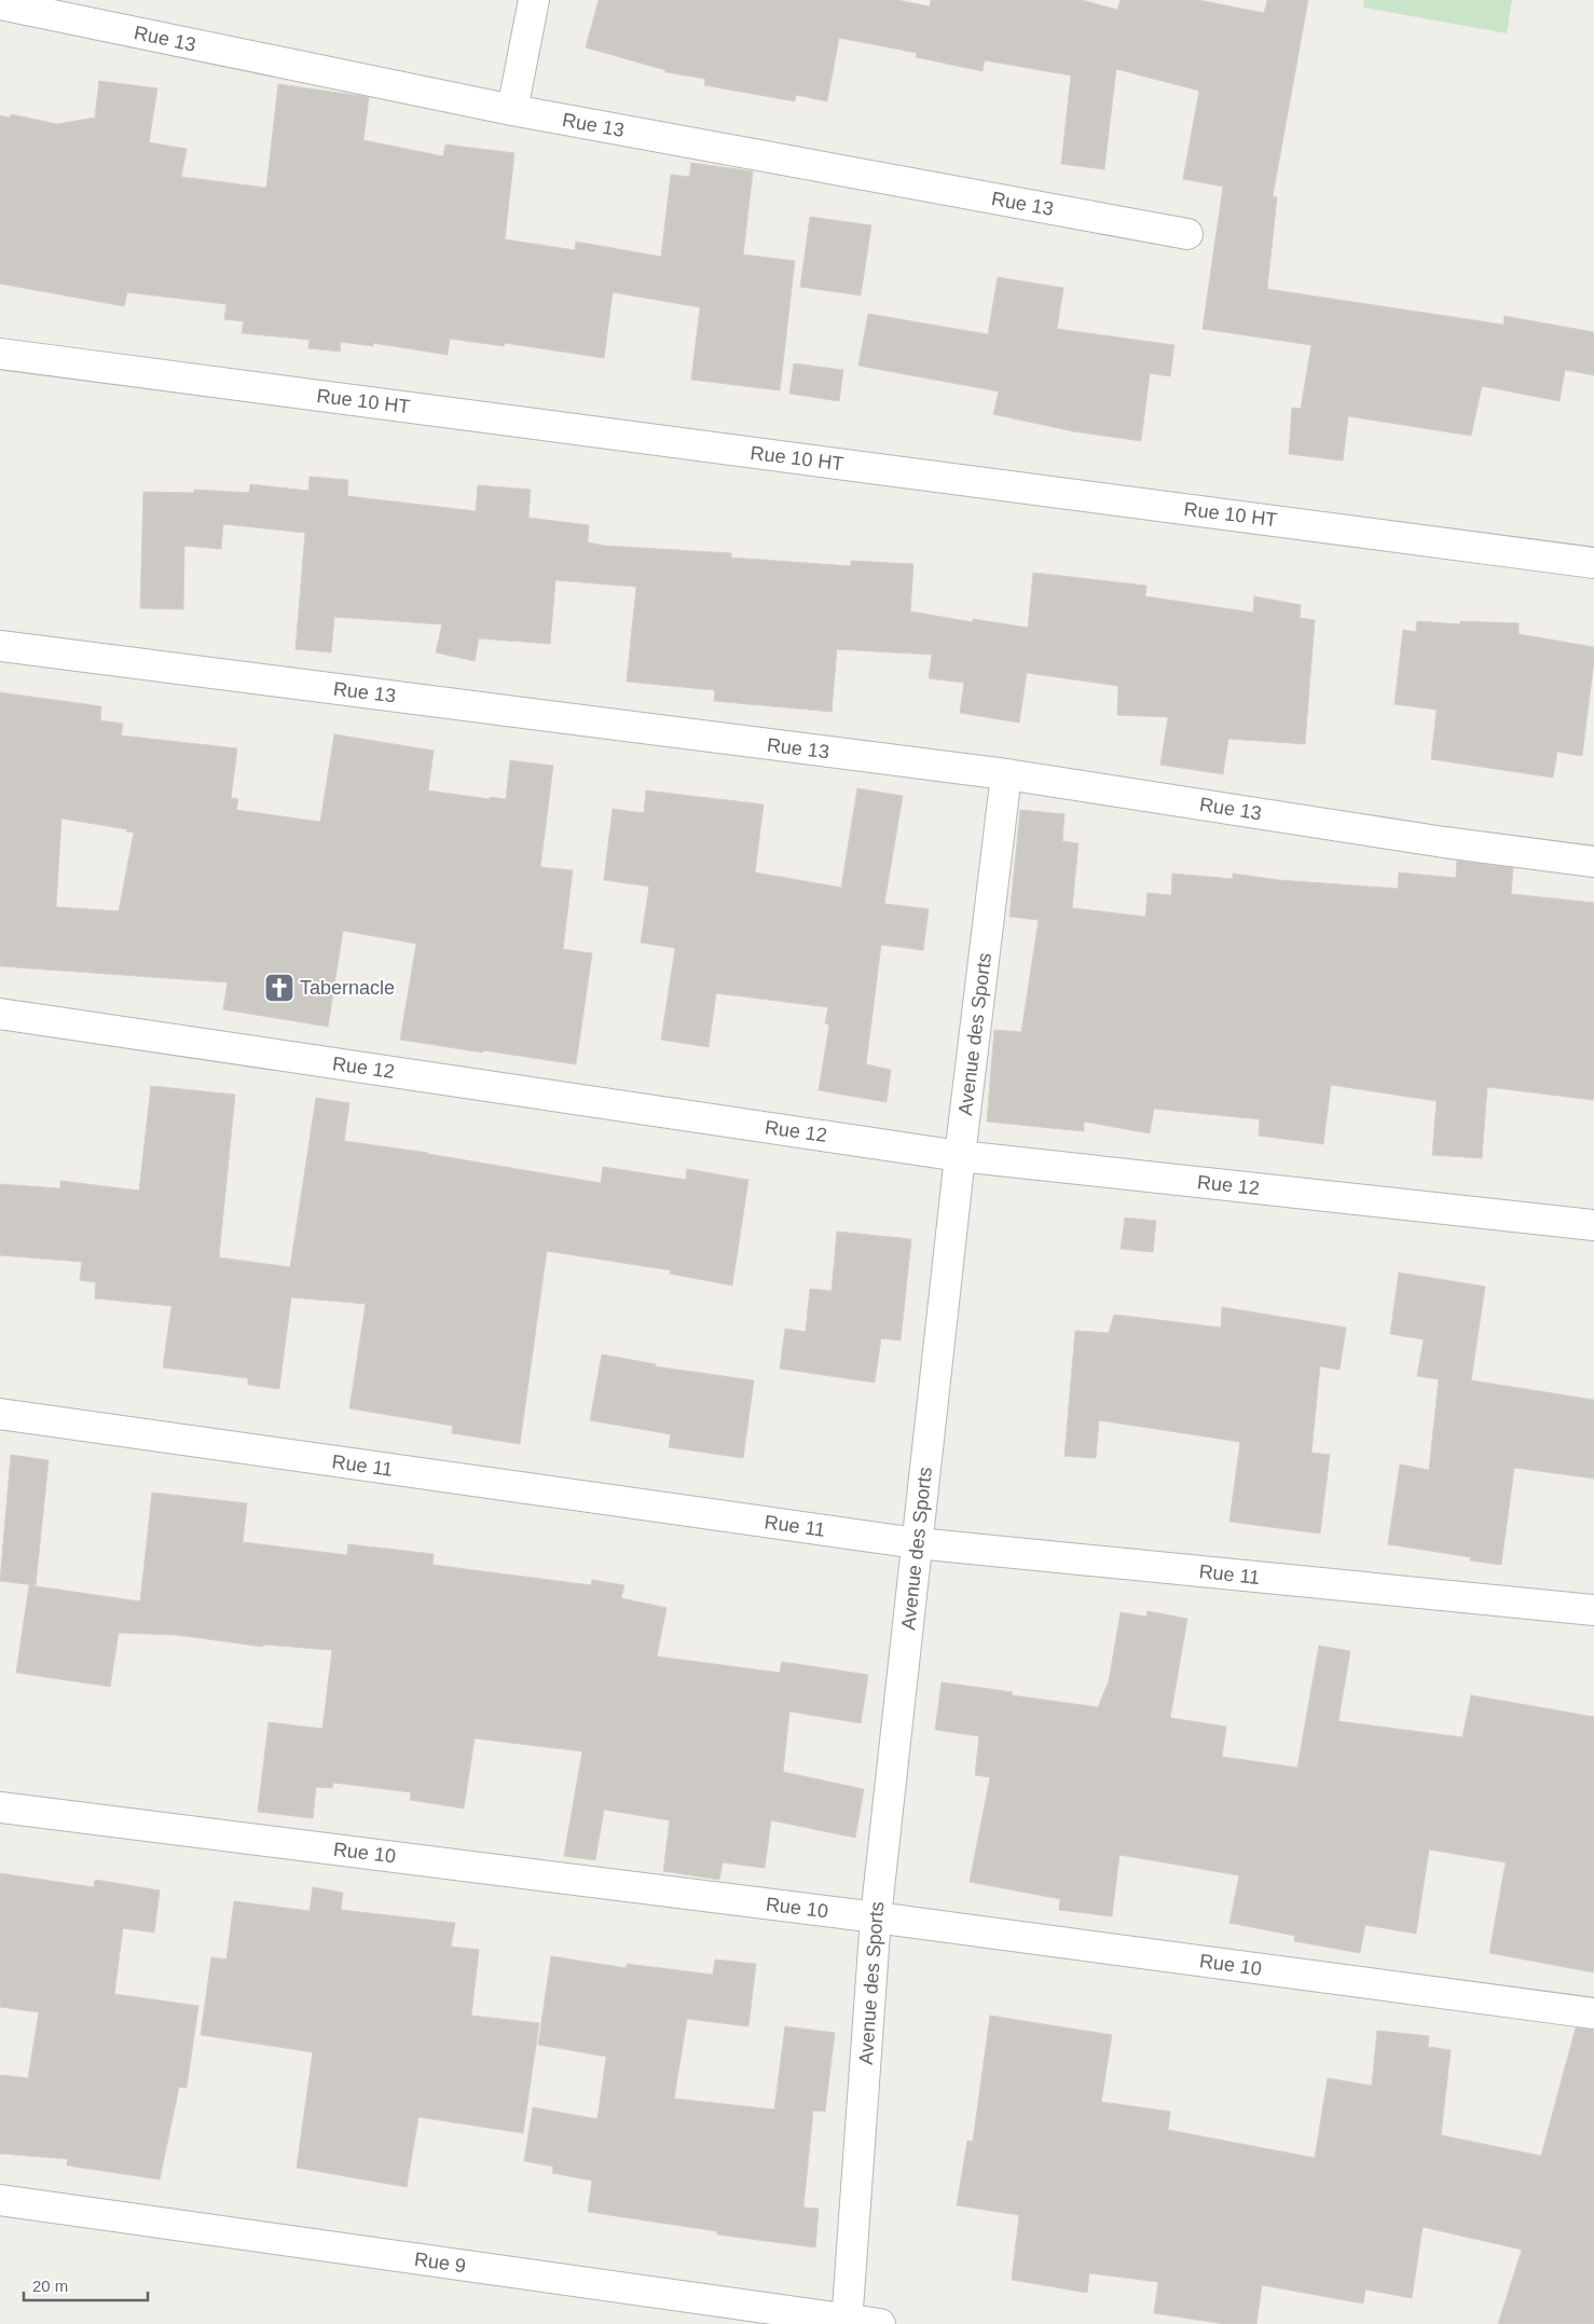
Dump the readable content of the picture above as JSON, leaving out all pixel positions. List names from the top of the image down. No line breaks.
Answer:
{"streets":{"street":["Rue 13","Rue 10 HT","Avenue des Sports","Rue 12","Rue 11","Rue 10","Rue 9"]},"crossings":[["Rue 13","Avenue des Sports"],["Avenue des Sports","Rue 12"],["Avenue des Sports","Rue 11"],["Avenue des Sports","Rue 10"],["Avenue des Sports","Rue 9"]],"places":{"church":["Tabernacle"]},"scale_bar":"20 m"}
